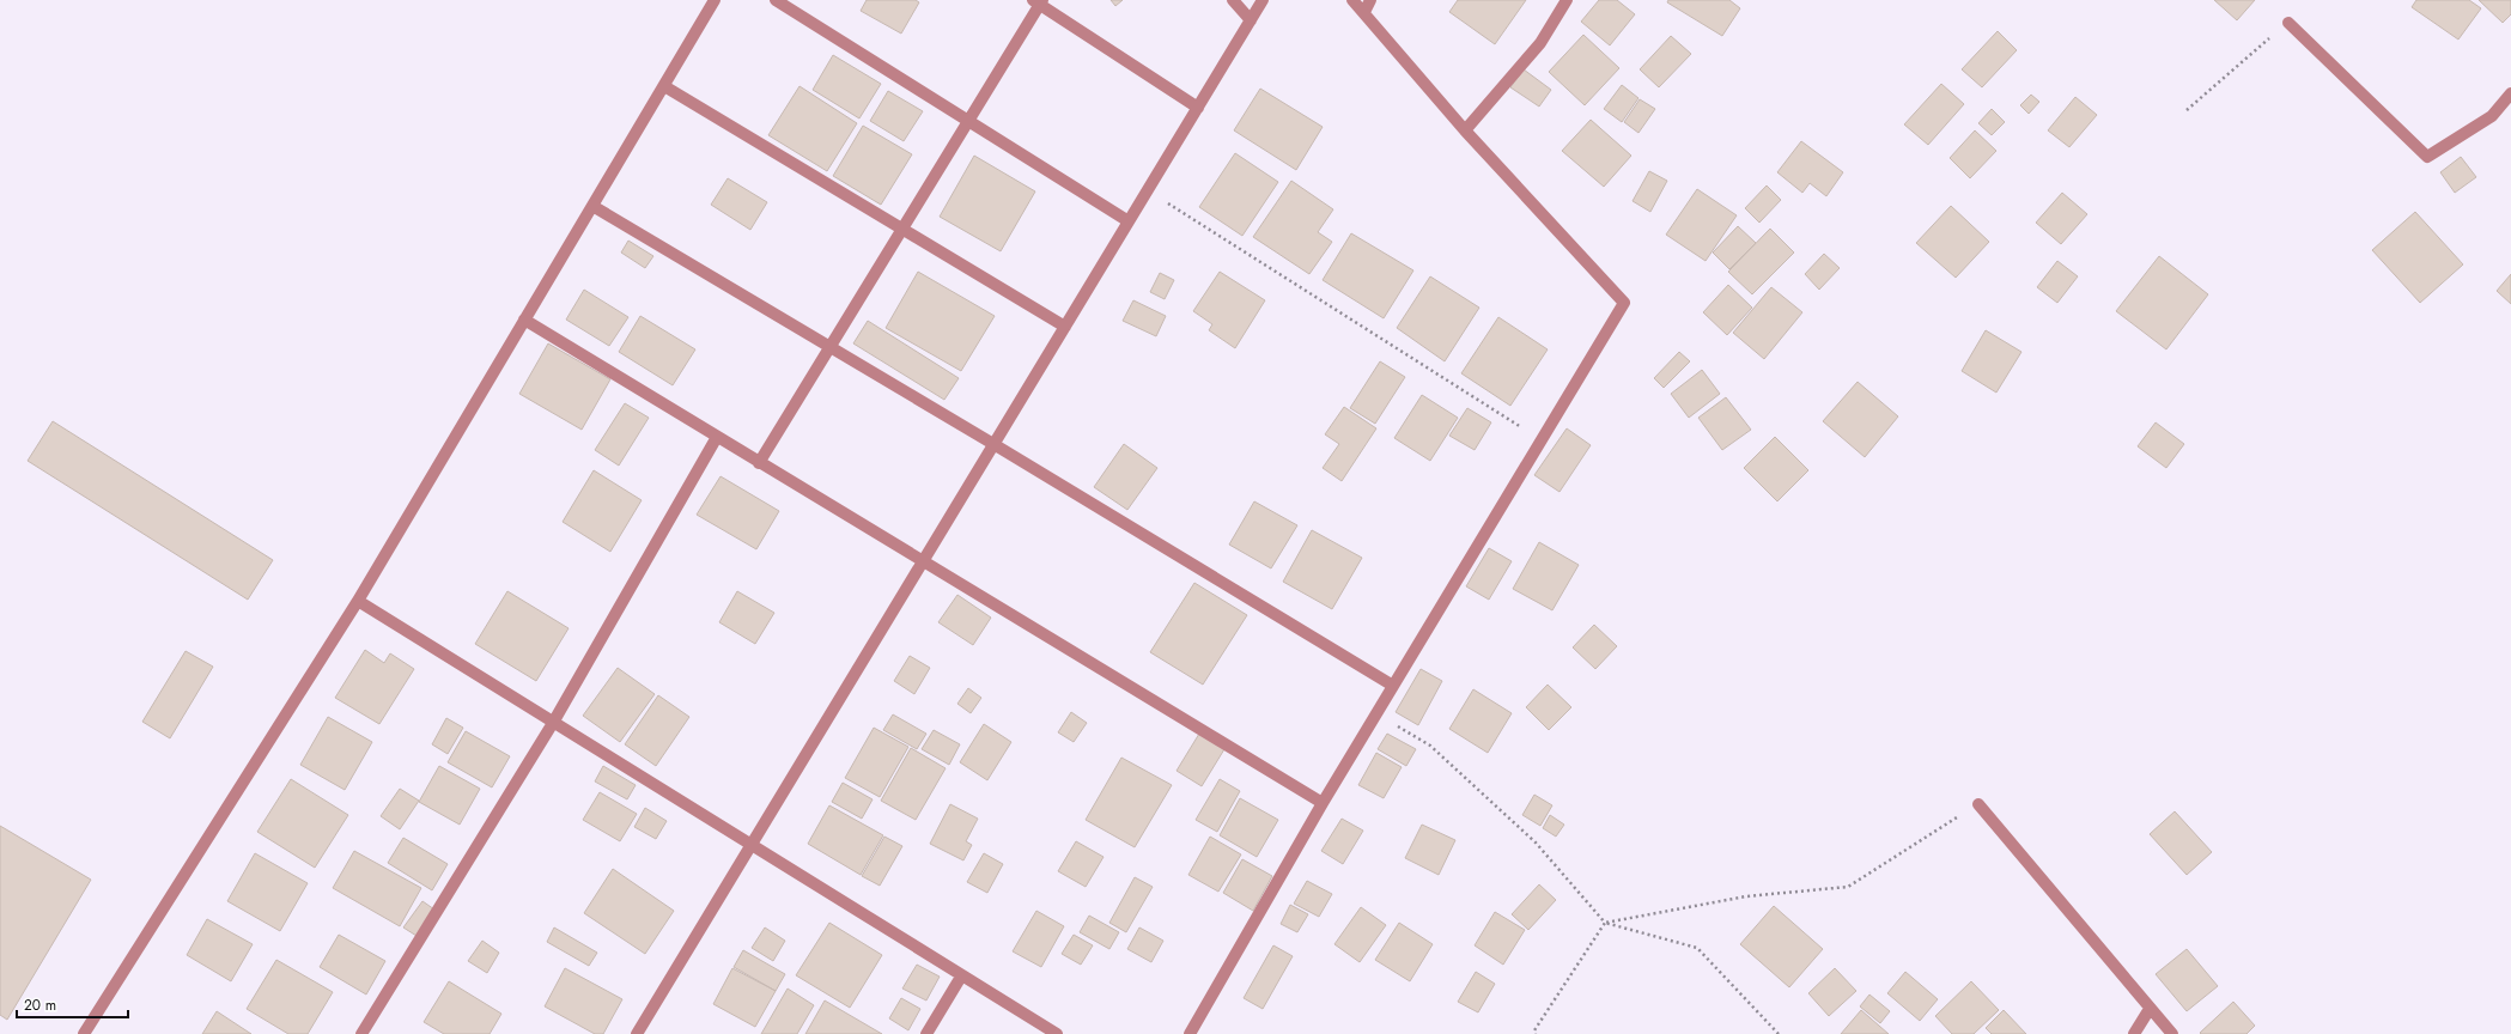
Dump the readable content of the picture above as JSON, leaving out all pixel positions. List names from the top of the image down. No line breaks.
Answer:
{"scale_bar":"20 m"}
